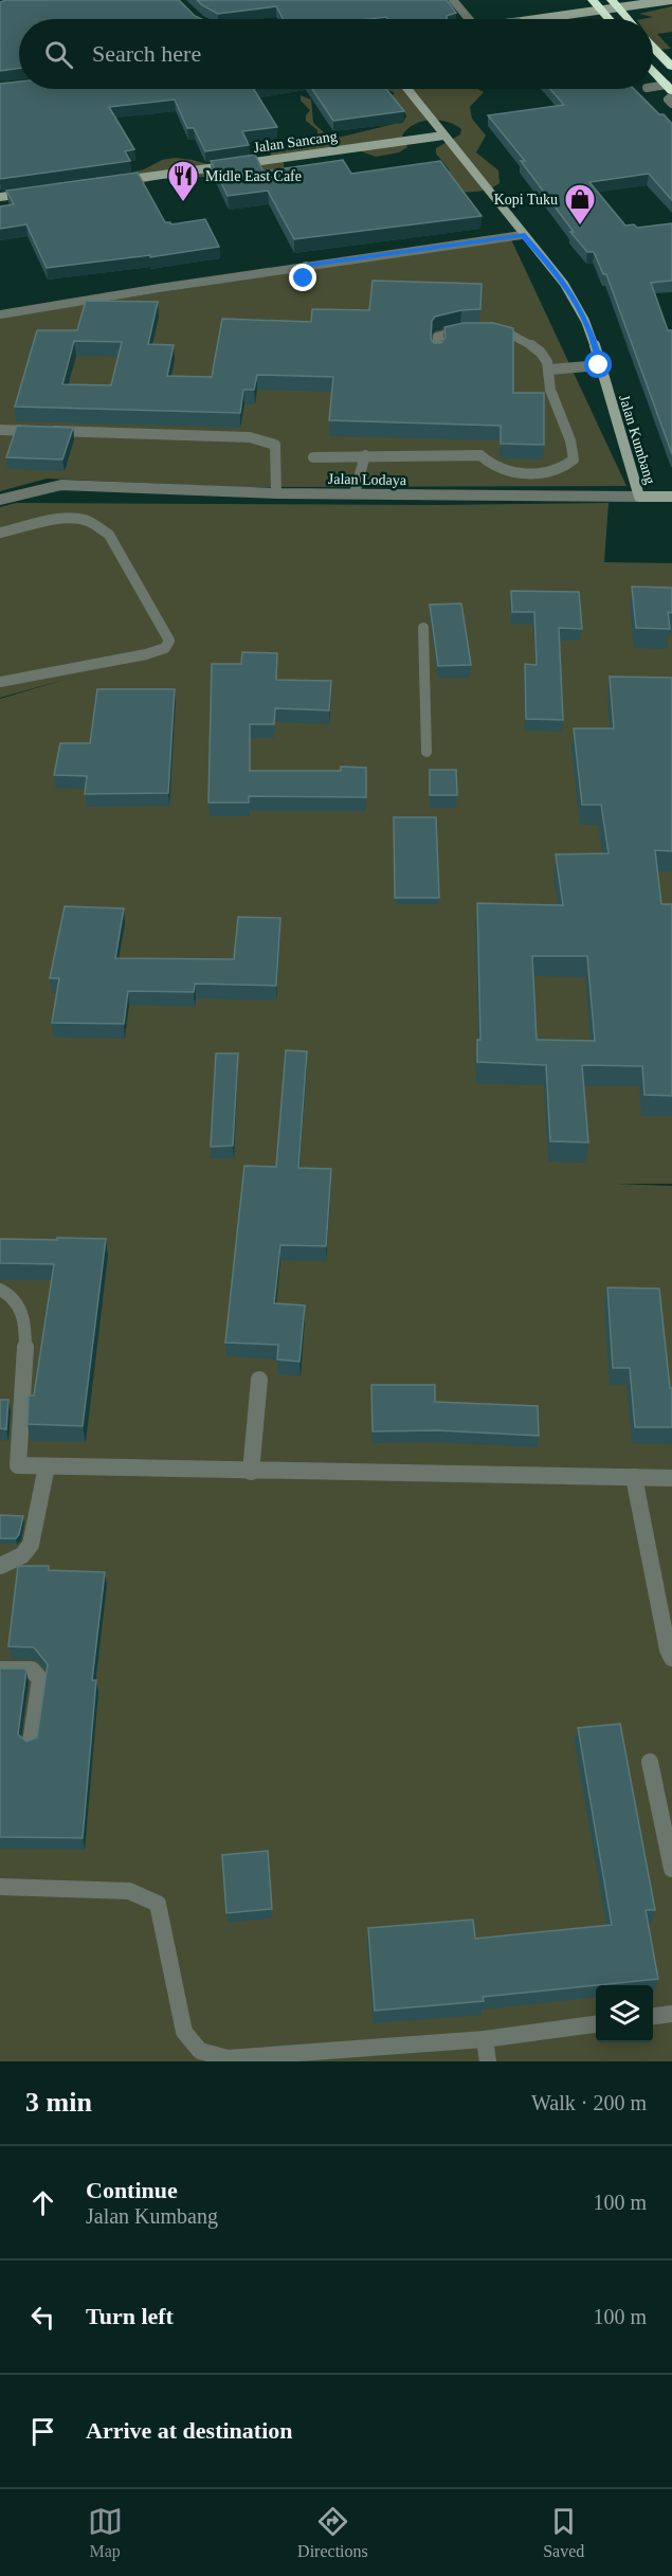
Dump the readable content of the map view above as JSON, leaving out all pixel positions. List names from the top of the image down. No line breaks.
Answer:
{"streets":{"street":["Jalan Sancang","Jalan Kumbang","Jalan Lodaya"]},"crossings":[["Jalan Sancang","Jalan Kumbang"],["Jalan Kumbang","Jalan Lodaya"]],"places":{"restaurant":["Midle East Cafe"],"shop":["Kopi Tuku"]},"page":{"search":"Search here","heading":["3 min","Walk · 200 m"],"list":[["Continue","Jalan Kumbang","100 m"],["Turn left","100 m"],"Arrive at destination"],"nav":["Map","Directions","Saved"]}}
